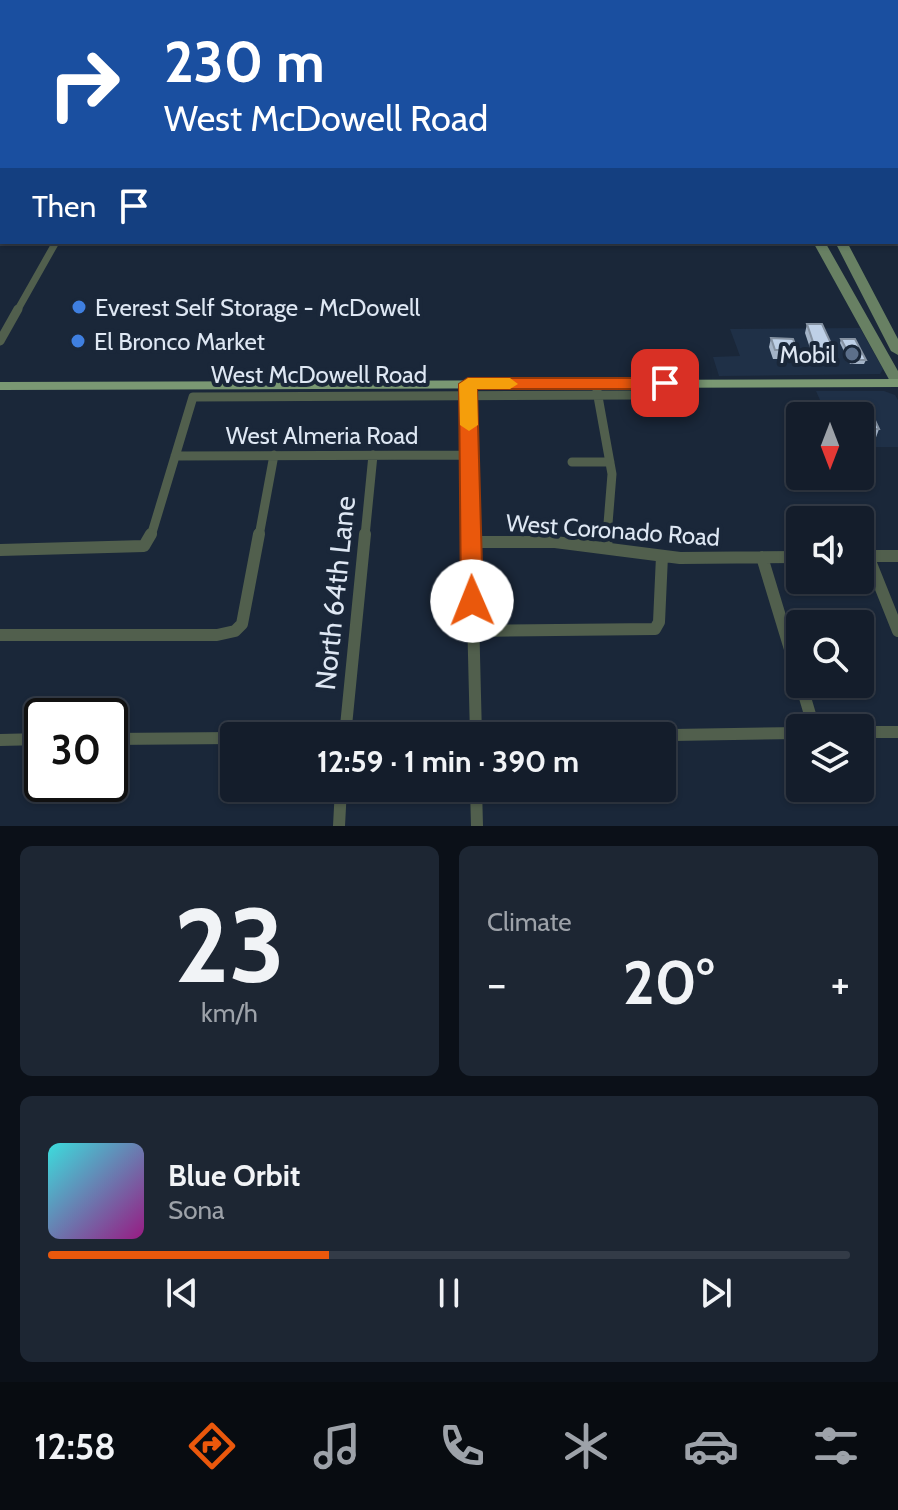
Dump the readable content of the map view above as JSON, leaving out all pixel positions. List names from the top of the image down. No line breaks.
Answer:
{"streets":{"main road":["West McDowell Road"],"street":["West Almeria Road","West Coronado Road","North 64th Lane"]},"crossings":[["West McDowell Road","West Almeria Road"],["West Almeria Road","North 64th Lane"]],"places":["Everest Self Storage - McDowell","El Bronco Market","Mobil"],"north":"bottom","page":{"turn":["230 m","West McDowell Road"],"then":"Then","limit":"30","trip":"12:59 · 1 min · 390 m","tile":[["23","km/h"],"Climate"],"heat":["−","20°","+"],"song":["Blue Orbit","Sona"],"tabs":"12:58"}}
